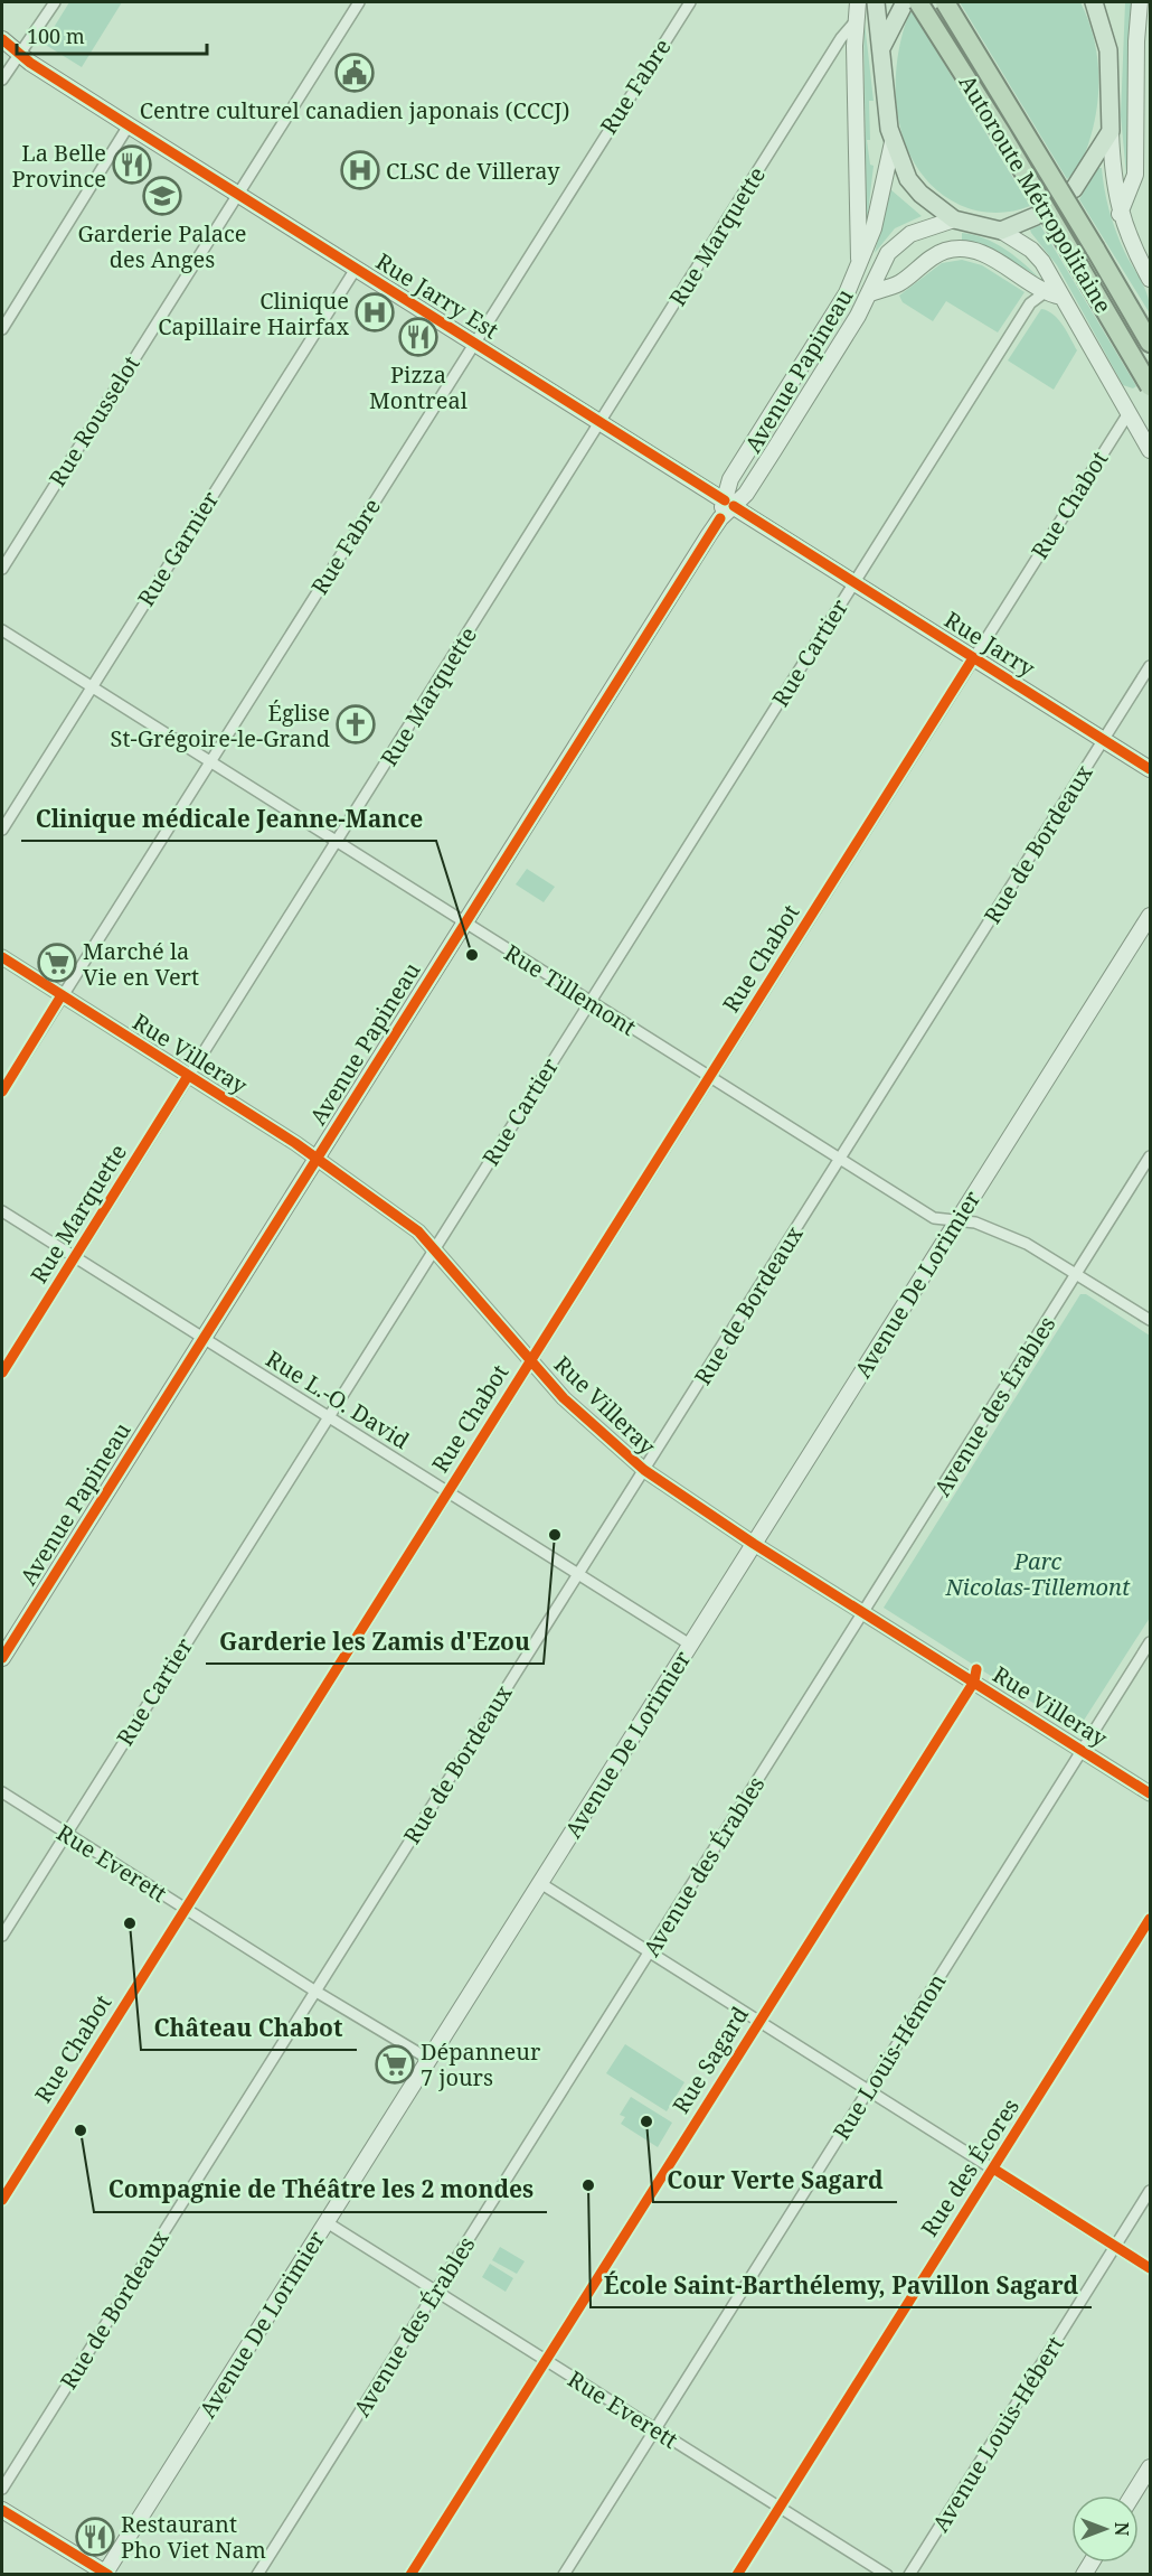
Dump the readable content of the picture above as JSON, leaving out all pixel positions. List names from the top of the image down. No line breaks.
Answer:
{"streets":{"highway":["Autoroute Métropolitaine"],"main road":["Rue Jarry Est","Avenue Papineau","Rue Jarry","Avenue De Lorimier"],"street":["Rue Fabre","Rue Marquette","Rue Rousselot","Rue Chabot","Rue Garnier","Rue Cartier","Rue de Bordeaux","Rue Tillemont","Rue Villeray","Rue L.-O. David","Avenue des Érables","Rue Everett","Rue Louis-Hémon","Rue Sagard","Rue des Écores","Avenue Louis-Hébert"]},"crossings":[["Rue Fabre","Rue Jarry Est"],["Rue Fabre","Rue Tillemont"],["Rue Fabre","Rue Villeray"],["Rue Marquette","Rue Jarry Est"],["Rue Marquette","Rue Tillemont"],["Rue Marquette","Rue Villeray"],["Rue Marquette","Rue L.-O. David"],["Rue Jarry Est","Avenue Papineau"],["Rue Jarry Est","Rue Rousselot"],["Rue Jarry Est","Rue Garnier"],["Rue Jarry Est","Rue Jarry"],["Rue Jarry Est","Rue Cartier"],["Avenue Papineau","Rue Tillemont"],["Avenue Papineau","Rue Villeray"],["Avenue Papineau","Rue L.-O. David"],["Rue Chabot","Rue Jarry"],["Rue Chabot","Rue Tillemont"],["Rue Chabot","Rue Villeray"],["Rue Chabot","Rue L.-O. David"],["Rue Chabot","Rue Everett"],["Rue Garnier","Rue Tillemont"],["Rue Jarry","Rue Cartier"],["Rue Jarry","Rue de Bordeaux"],["Rue Cartier","Rue Tillemont"],["Rue Cartier","Rue Villeray"],["Rue Cartier","Rue L.-O. David"],["Rue Cartier","Rue Everett"],["Rue de Bordeaux","Rue Tillemont"],["Rue de Bordeaux","Rue Villeray"],["Rue de Bordeaux","Rue L.-O. David"],["Rue de Bordeaux","Rue Everett"],["Rue Tillemont","Avenue De Lorimier"],["Rue Tillemont","Avenue des Érables"],["Rue Villeray","Avenue De Lorimier"],["Rue Villeray","Avenue des Érables"],["Rue Villeray","Rue Louis-Hémon"],["Rue Villeray","Rue Sagard"],["Avenue De Lorimier","Rue L.-O. David"],["Avenue De Lorimier","Rue Everett"],["Avenue des Érables","Rue Everett"],["Rue Everett","Rue Louis-Hémon"],["Rue Everett","Rue Sagard"],["Rue Everett","Rue des Écores"]],"parks":["Parc Nicolas-Tillemont"],"places":{"public building":["Centre culturel canadien japonais (CCCJ)"],"restaurant":["La Belle Province","Pizza Montreal","Restaurant Pho Viet Nam"],"hospital":["CLSC de Villeray","Clinique Capillaire Hairfax"],"school or university":["Garderie Palace des Anges"],"church":["Église St-Grégoire-le-Grand"],"other":["Clinique médicale Jeanne-Mance","Garderie les Zamis d'Ezou","Château Chabot","Cour Verte Sagard","Compagnie de Théâtre les 2 mondes","École Saint-Barthélemy, Pavillon Sagard"],"supermarket":["Marché la Vie en Vert","Dépanneur 7 jours"]},"scale_bar":"100 m","north":"right"}
